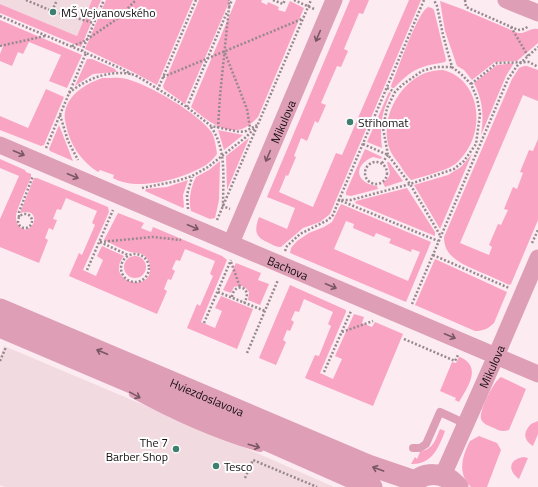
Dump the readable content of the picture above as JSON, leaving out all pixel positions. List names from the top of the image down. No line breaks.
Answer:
{"streets":{"street":["Mikulova","Bachova","Hviezdoslavova"]},"crossings":[["Mikulova","Bachova"],["Mikulova","Hviezdoslavova"]],"one_way":["Mikulova","Bachova"],"places":["MŠ Vejvanovského","Střihomat","The 7 Barber Shop","Tesco"]}
